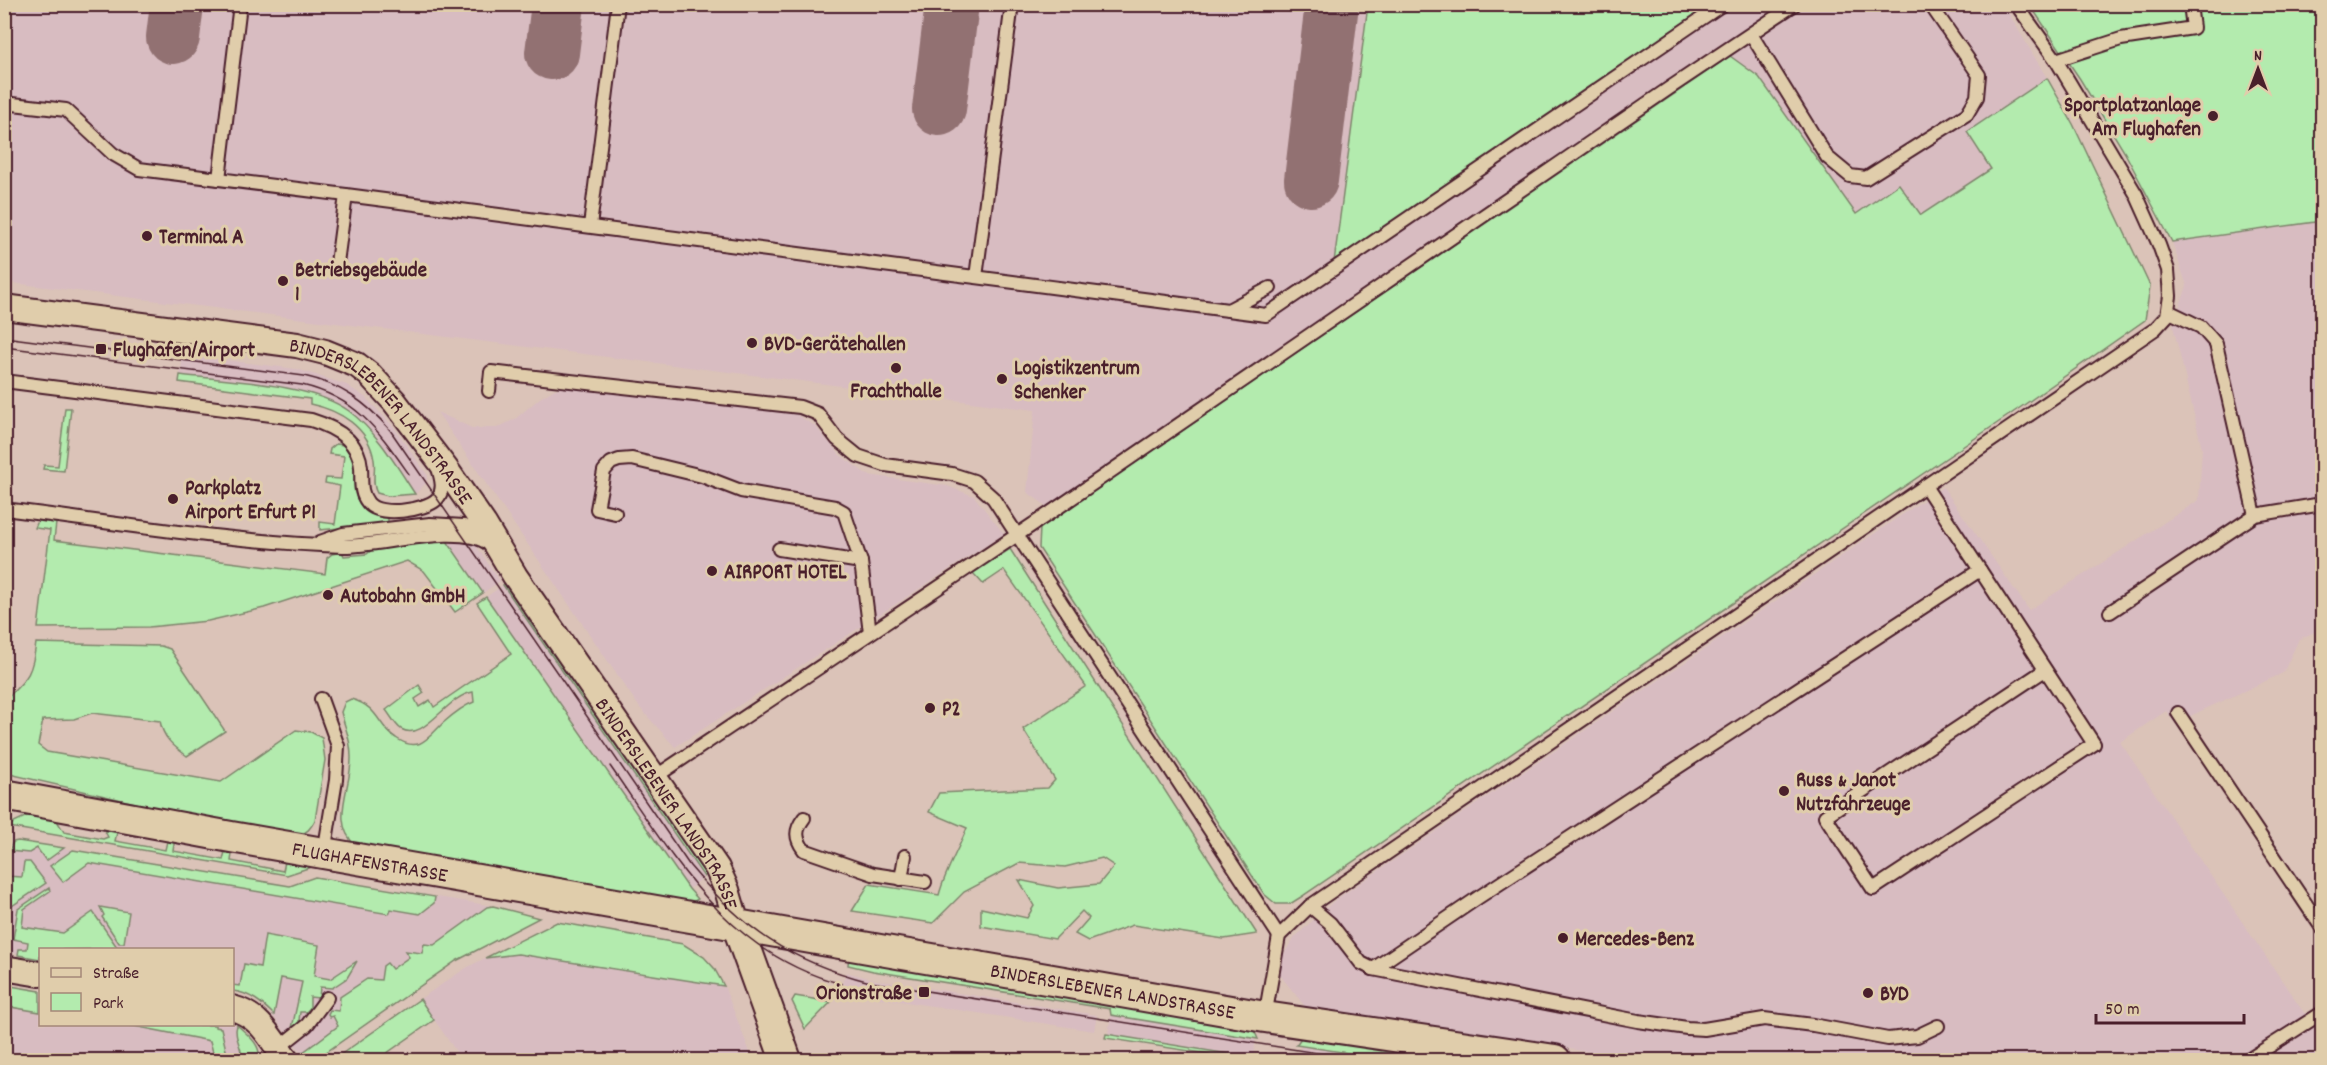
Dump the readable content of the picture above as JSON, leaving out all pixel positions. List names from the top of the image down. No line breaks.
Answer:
{"streets":{"street":["BINDERSLEBENER LANDSTRASSE","FLUGHAFENSTRASSE"]},"crossings":[["BINDERSLEBENER LANDSTRASSE","FLUGHAFENSTRASSE"]],"places":{"other":["Sportplatzanlage Am Flughafen","Terminal A","Betriebsgebäude 1","BVD-Gerätehallen","Frachthalle","Logistikzentrum Schenker","Parkplatz Airport Erfurt P1","AIRPORT HOTEL","Autobahn GmbH","P2","Russ & Janot Nutzfahrzeuge","Mercedes-Benz","BYD"],"transit":["Flughafen/Airport","Orionstraße"]},"legend":["Straße","Park"],"scale_bar":"50 m","north":"top"}
